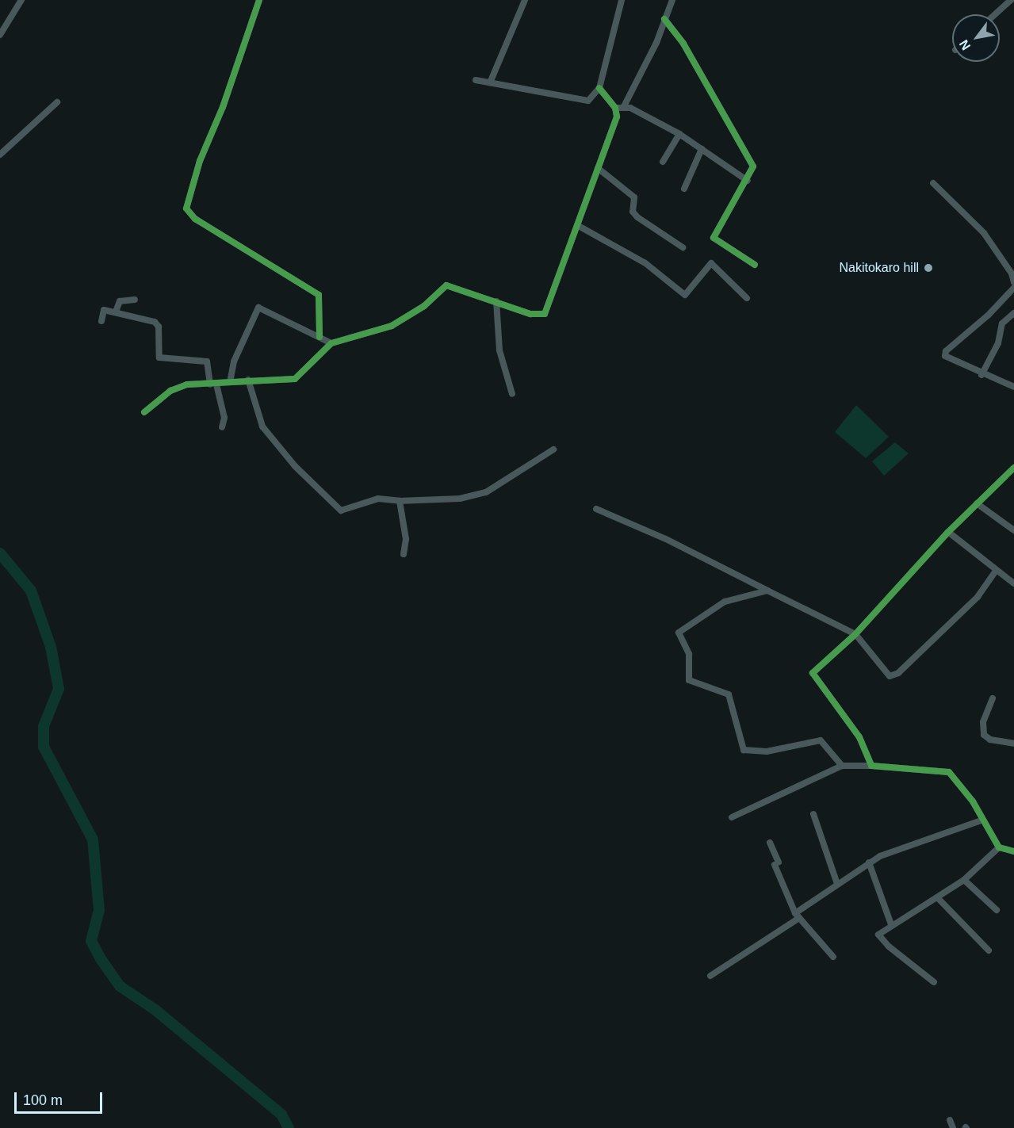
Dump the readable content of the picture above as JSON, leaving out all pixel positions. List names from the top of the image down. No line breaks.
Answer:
{"places":["Nakitokaro hill"],"scale_bar":"100 m","north":"bottom left"}
